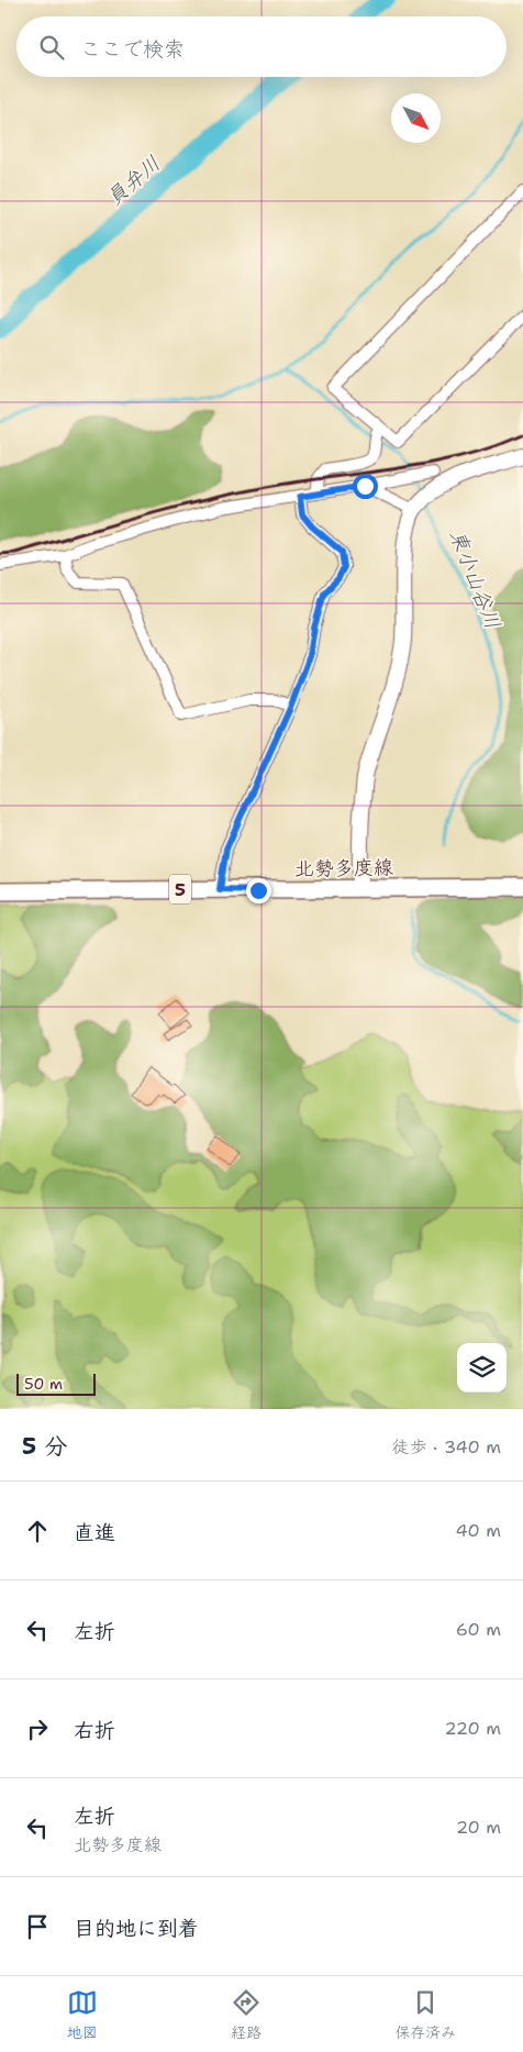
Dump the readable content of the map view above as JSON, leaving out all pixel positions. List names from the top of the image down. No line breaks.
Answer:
{"streets":{"main road":["北勢多度線","5"]},"water":["員弁川","東小山谷川"],"scale_bar":"50 m","north":"bottom right","page":{"search":"ここで検索","scale":"50 m","heading":["5 分","徒歩 · 340 m"],"list":[["直進","40 m"],["左折","60 m"],["右折","220 m"],["左折","北勢多度線","20 m"],"目的地に到着"],"nav":["地図","経路","保存済み"]}}
